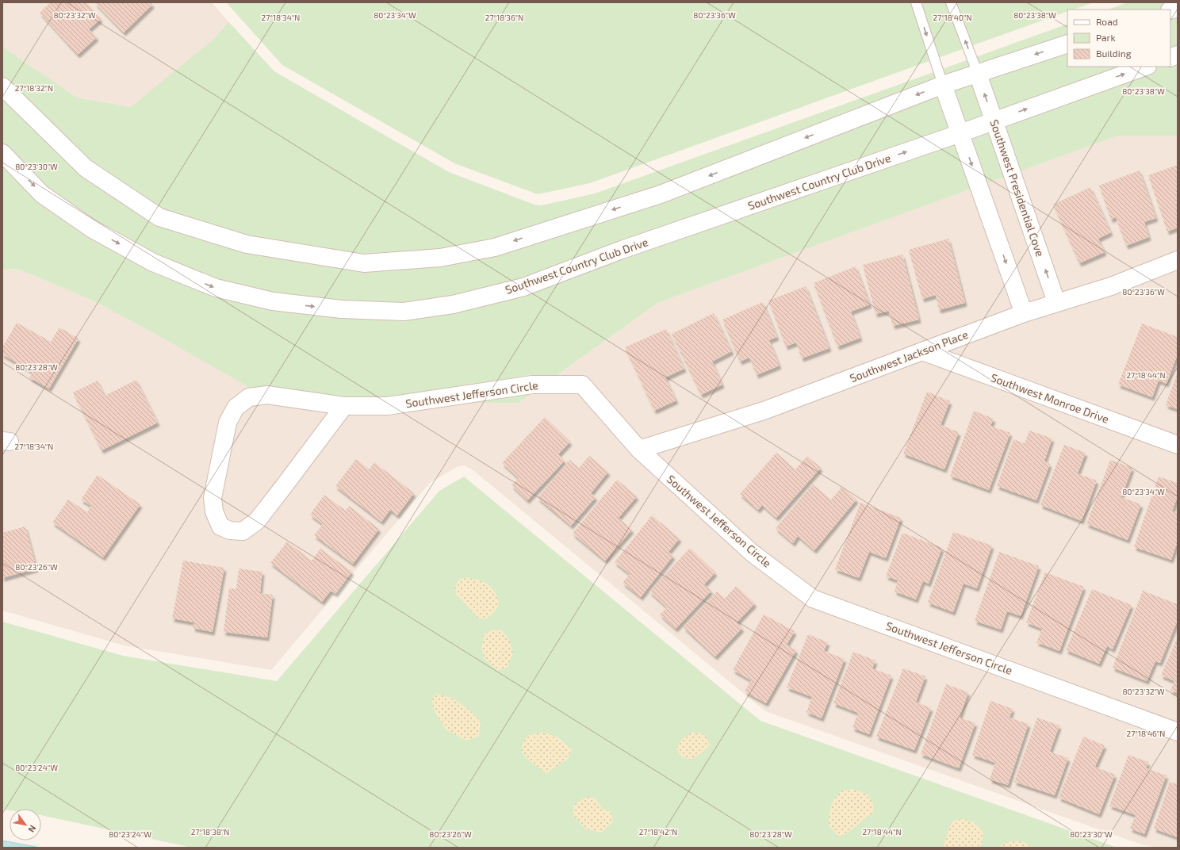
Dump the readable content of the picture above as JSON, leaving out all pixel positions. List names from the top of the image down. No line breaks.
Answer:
{"streets":{"street":["Southwest Country Club Drive","Southwest Presidential Cove","Southwest Jackson Place","Southwest Jefferson Circle","Southwest Monroe Drive"]},"crossings":[["Southwest Country Club Drive","Southwest Presidential Cove"],["Southwest Presidential Cove","Southwest Jackson Place"],["Southwest Jackson Place","Southwest Jefferson Circle"],["Southwest Jackson Place","Southwest Monroe Drive"]],"legend":["Road","Park","Building"],"north":"bottom right","coordinates":["80°23'36\"W","80°23'32\"W","80°23'34\"W","80°23'38\"W","27°18'34\"N","27°18'36\"N","27°18'40\"N","27°18'32\"N","80°23'30\"W","80°23'28\"W","27°18'44\"N","80°23'26\"W","27°18'46\"N","80°23'24\"W","27°18'38\"N","27°18'42\"N"]}
